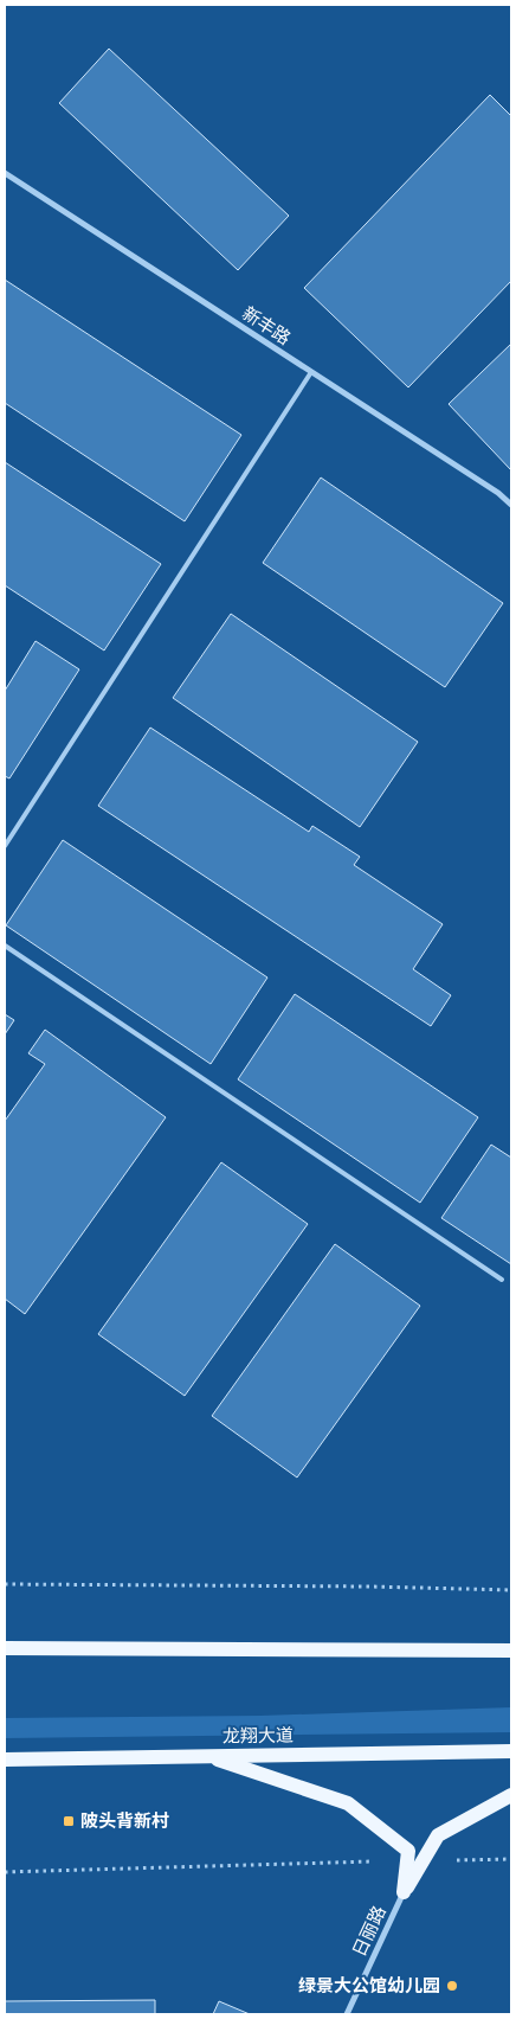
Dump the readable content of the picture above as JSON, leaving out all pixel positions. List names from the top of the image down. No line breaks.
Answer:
{"streets":{"main road":["龙翔大道"],"street":["新丰路","日丽路"]},"places":{"transit":["陂头背新村"],"other":["绿景大公馆幼儿园"]}}
